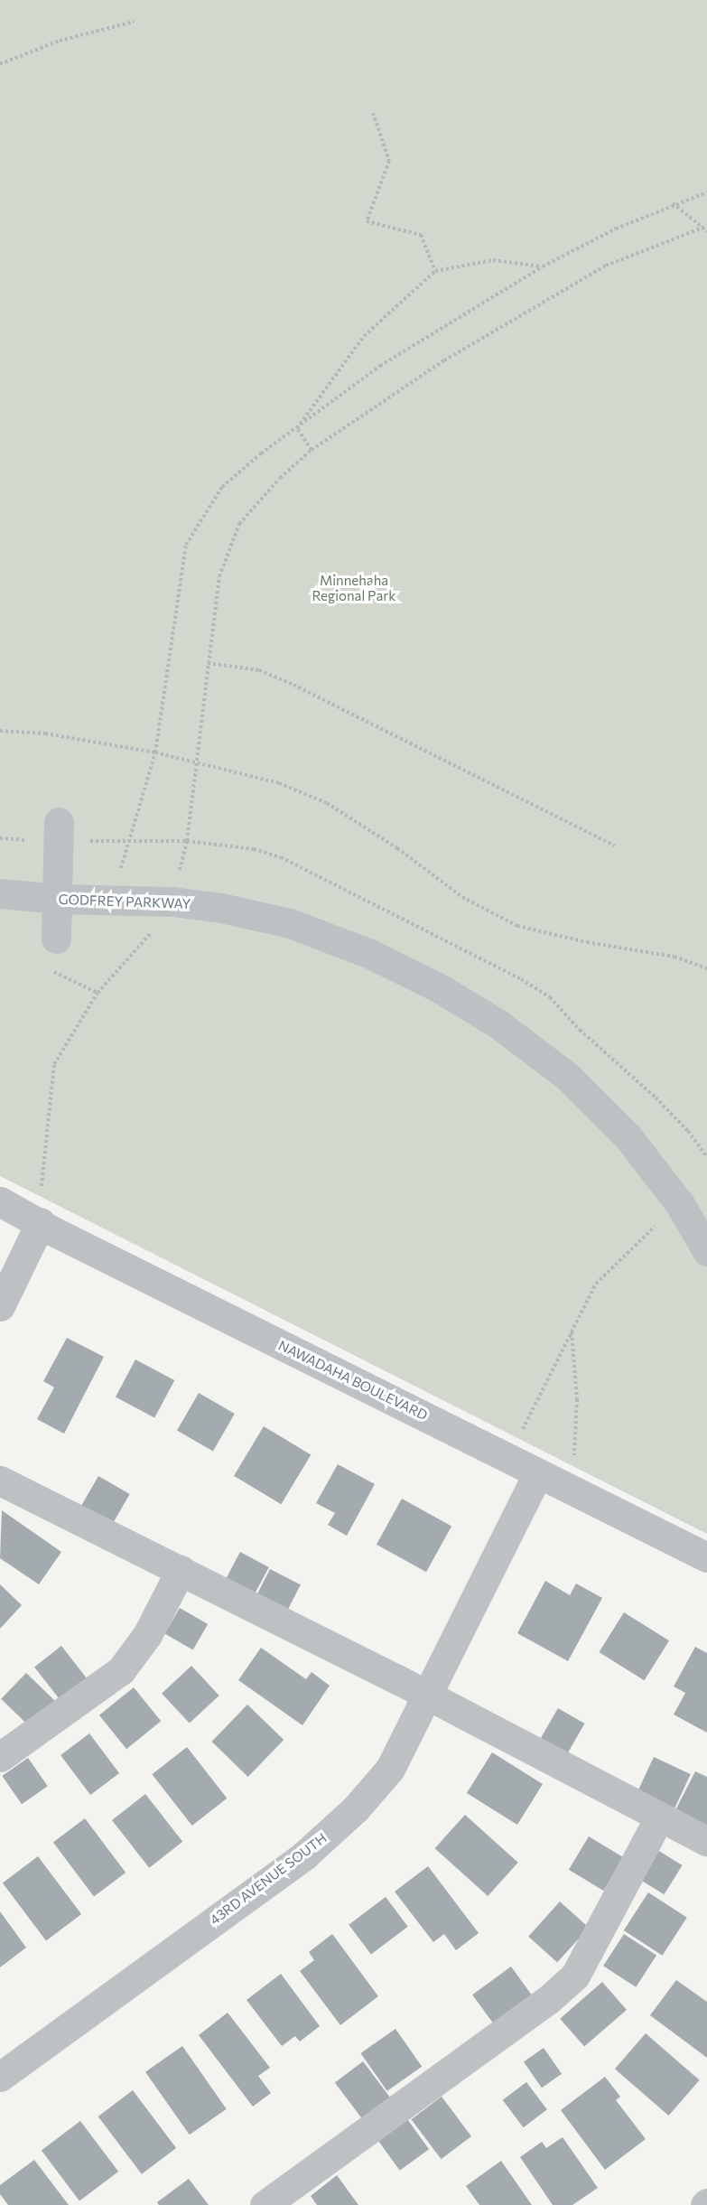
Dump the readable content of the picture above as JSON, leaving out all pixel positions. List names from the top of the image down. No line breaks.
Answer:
{"streets":{"street":["GODFREY PARKWAY","NAWADAHA BOULEVARD","43RD AVENUE SOUTH"]},"crossings":[["NAWADAHA BOULEVARD","43RD AVENUE SOUTH"]],"parks":["Minnehaha Regional Park"]}
